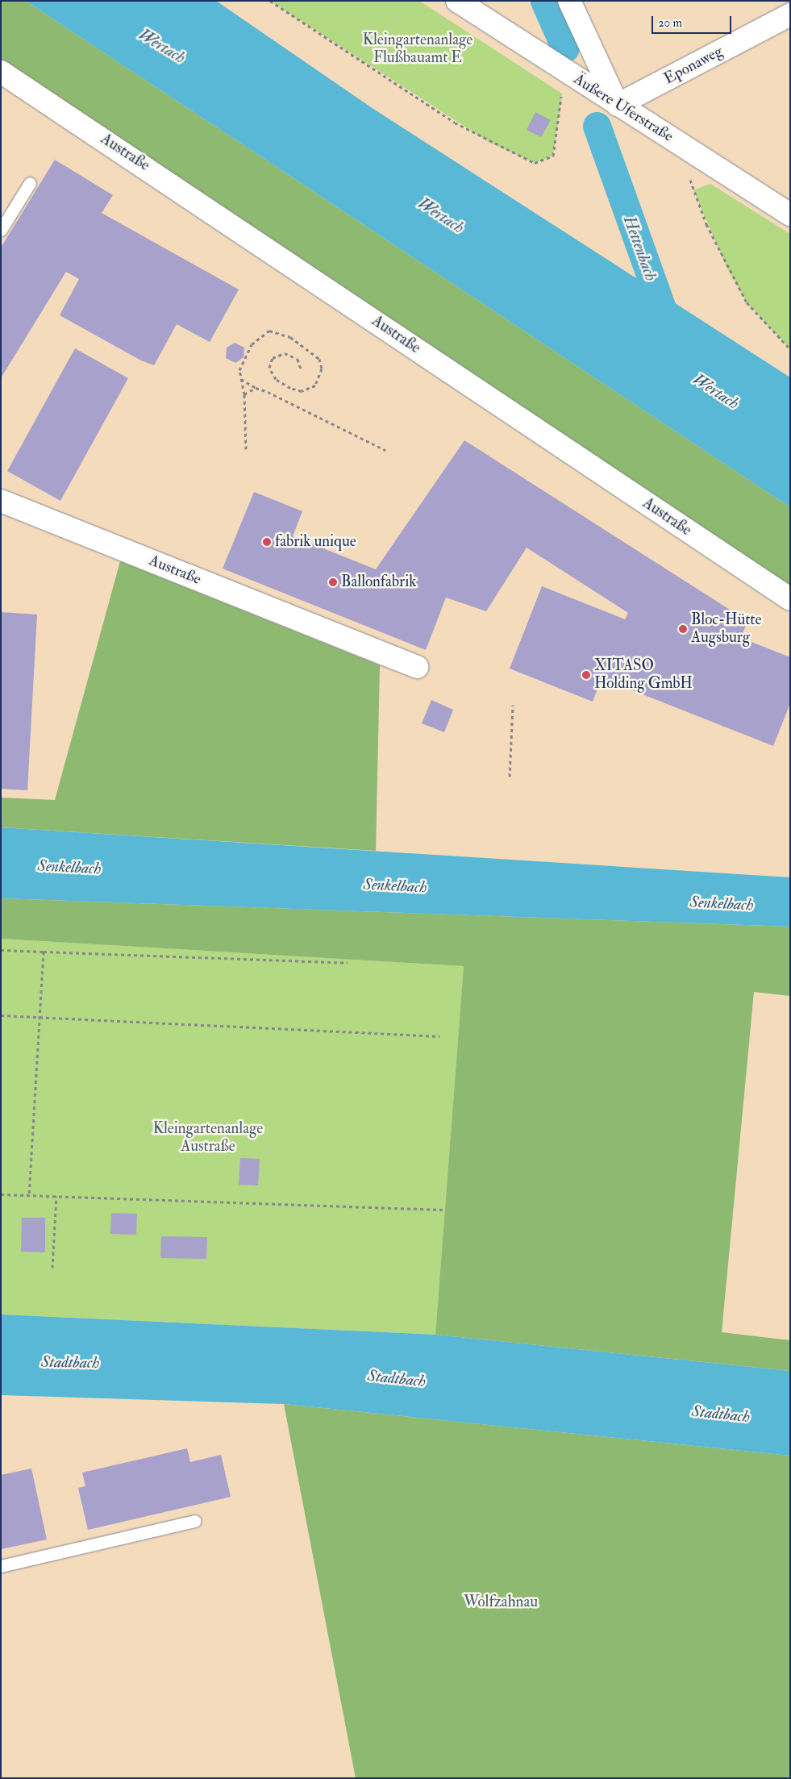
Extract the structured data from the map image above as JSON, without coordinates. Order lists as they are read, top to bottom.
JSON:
{
  "streets": {
    "street": ["Eponaweg", "Äußere Uferstraße", "Austraße"]
  },
  "crossings": [
    ["Eponaweg", "Äußere Uferstraße"]
  ],
  "water": [
    "Wertach",
    "Hettenbach",
    "Senkelbach",
    "Stadtbach"
  ],
  "parks": ["Kleingartenanlage Flußbauamt E", "Kleingartenanlage Austraße", "Wolfzahnau"],
  "places": [
    "fabrik unique",
    "Ballonfabrik",
    "Bloc-Hütte Augsburg",
    "XITASO Holding GmbH"
  ],
  "scale_bar": "20 m"
}
